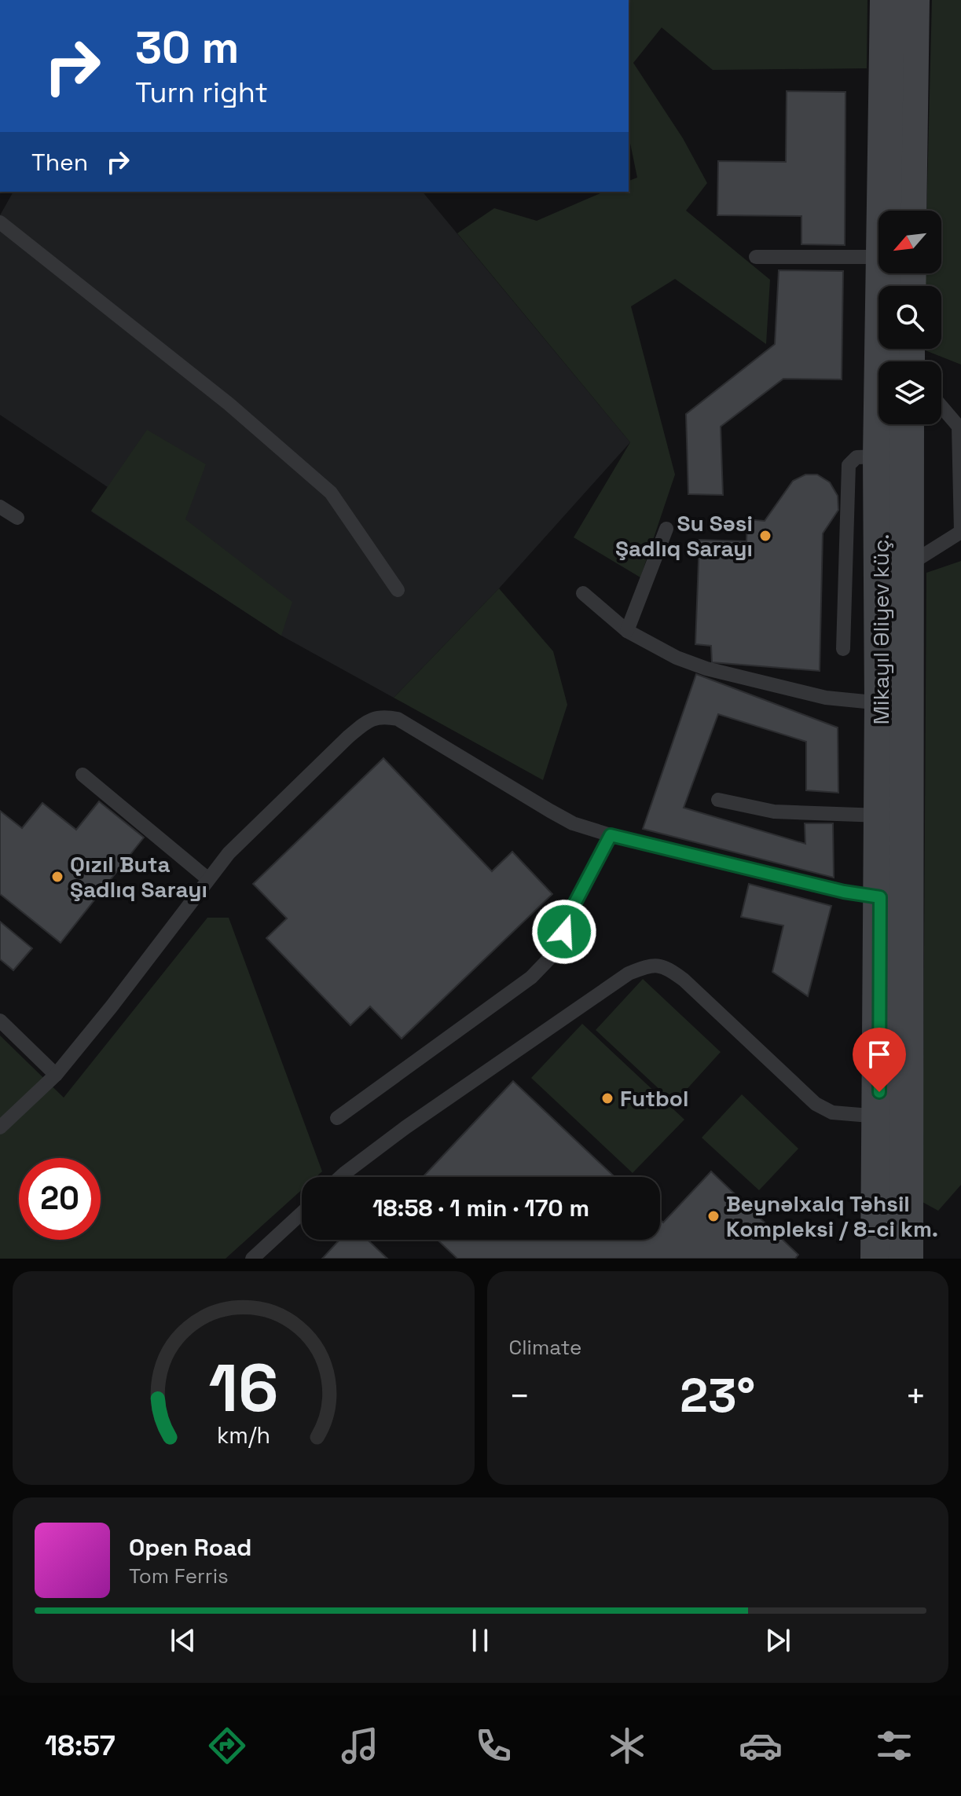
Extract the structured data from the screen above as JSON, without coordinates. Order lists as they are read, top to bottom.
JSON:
{
  "streets": {
    "main road": ["Mikayıl Əliyev küç."]
  },
  "places": [
    "Su Səsi Şadlıq Sarayı",
    "Qızıl Buta Şadlıq Sarayı",
    "Futbol",
    "Beynəlxalq Təhsil Kompleksi / 8-ci km."
  ],
  "north": "bottom left",
  "page": {
    "turn": ["30 m", "Turn right"],
    "then": "Then",
    "limit": "20",
    "trip": "18:58 · 1 min · 170 m",
    "tile": "Climate",
    "heat": ["−", "23°", "+"],
    "song": ["Open Road", "Tom Ferris"],
    "tabs": "18:57",
    "gauge": ["16", "km/h"]
  }
}
